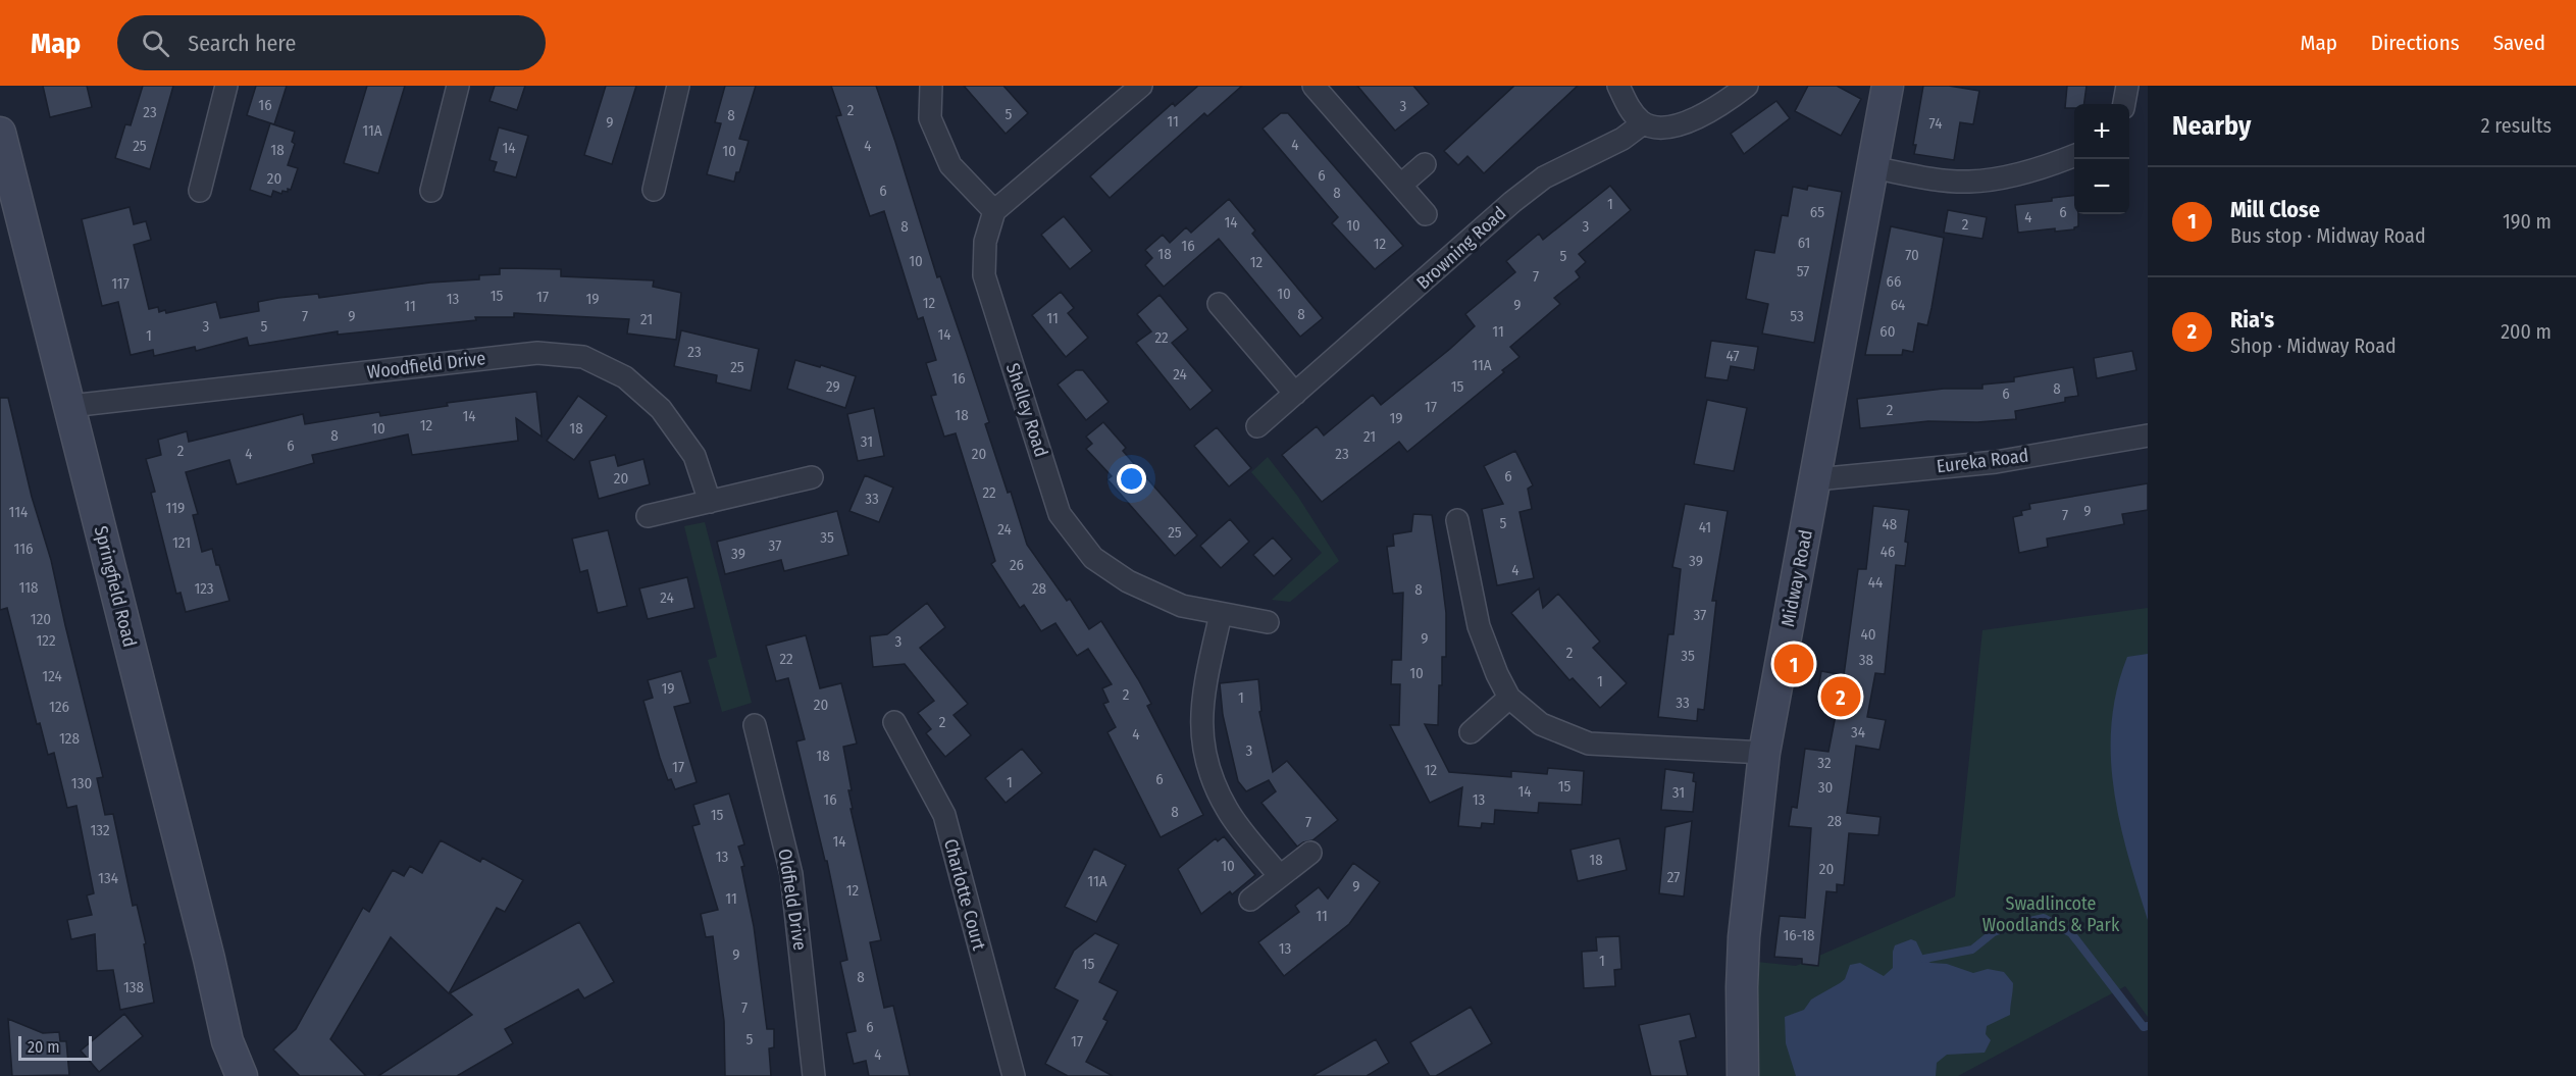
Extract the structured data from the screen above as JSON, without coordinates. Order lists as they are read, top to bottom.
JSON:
{
  "streets": {
    "street": [
      "Browning Road",
      "Woodfield Drive",
      "Shelley Road",
      "Eureka Road",
      "Midway Road",
      "Springfield Road",
      "Charlotte Court",
      "Oldfield Drive"
    ]
  },
  "crossings": [
    ["Woodfield Drive", "Springfield Road"],
    ["Eureka Road", "Midway Road"]
  ],
  "parks": ["Swadlincote Woodlands & Park"],
  "house_numbers": [
    "16",
    "3",
    "2",
    "23",
    "5",
    "8",
    "11",
    "9",
    "74",
    "11A",
    "4",
    "25",
    "4",
    "14",
    "18",
    "10",
    "6",
    "20",
    "6",
    "8",
    "1",
    "65",
    "6",
    "4",
    "14",
    "2",
    "10",
    "8",
    "3",
    "61",
    "12",
    "16",
    "18",
    "70",
    "5",
    "10",
    "12",
    "57",
    "7",
    "66",
    "117",
    "10",
    "15",
    "17",
    "13",
    "19",
    "12",
    "9",
    "64",
    "11",
    "8",
    "7",
    "9",
    "53",
    "11",
    "21",
    "3",
    "5",
    "11",
    "60",
    "14",
    "1",
    "22",
    "23",
    "47",
    "11A",
    "25",
    "24",
    "16",
    "29",
    "15",
    "8",
    "6",
    "17",
    "2",
    "18",
    "14",
    "19",
    "12",
    "10",
    "18",
    "8",
    "21",
    "31",
    "6",
    "2",
    "4",
    "20",
    "23",
    "6",
    "20",
    "22",
    "33",
    "119",
    "9",
    "114",
    "7",
    "5",
    "48",
    "41",
    "24",
    "25",
    "35",
    "121",
    "37",
    "116",
    "46",
    "39",
    "39",
    "26",
    "4",
    "44",
    "118",
    "123",
    "28",
    "8",
    "24",
    "37",
    "120",
    "40",
    "9",
    "122",
    "3",
    "2",
    "35",
    "22",
    "38",
    "10",
    "124",
    "1",
    "19",
    "2",
    "1",
    "33",
    "20",
    "126",
    "2",
    "34",
    "4",
    "128",
    "3",
    "18",
    "32",
    "17",
    "12",
    "6",
    "1",
    "130",
    "15",
    "30",
    "14",
    "31",
    "16",
    "13",
    "8",
    "15",
    "28",
    "7",
    "132",
    "14",
    "13",
    "18",
    "10",
    "20",
    "27",
    "134",
    "11A",
    "9",
    "12",
    "11",
    "11",
    "16-18",
    "13",
    "9",
    "1",
    "15",
    "8",
    "138",
    "7",
    "6",
    "5",
    "17",
    "4"
  ],
  "scale_bar": "20 m",
  "page": {
    "header": "Map",
    "search": "Search here",
    "nav": ["Map", "Directions", "Saved"],
    "heading": ["Nearby", "2 results"],
    "map_buttons": ["+", "−"],
    "list": [
      {
        "mark": "1",
        "name": "Mill Close",
        "note": "Bus stop · Midway Road",
        "value": "190 m"
      },
      {
        "mark": "2",
        "name": "Ria's",
        "note": "Shop · Midway Road",
        "value": "200 m"
      }
    ],
    "pins": ["1", "2"],
    "scale": "20 m"
  }
}
